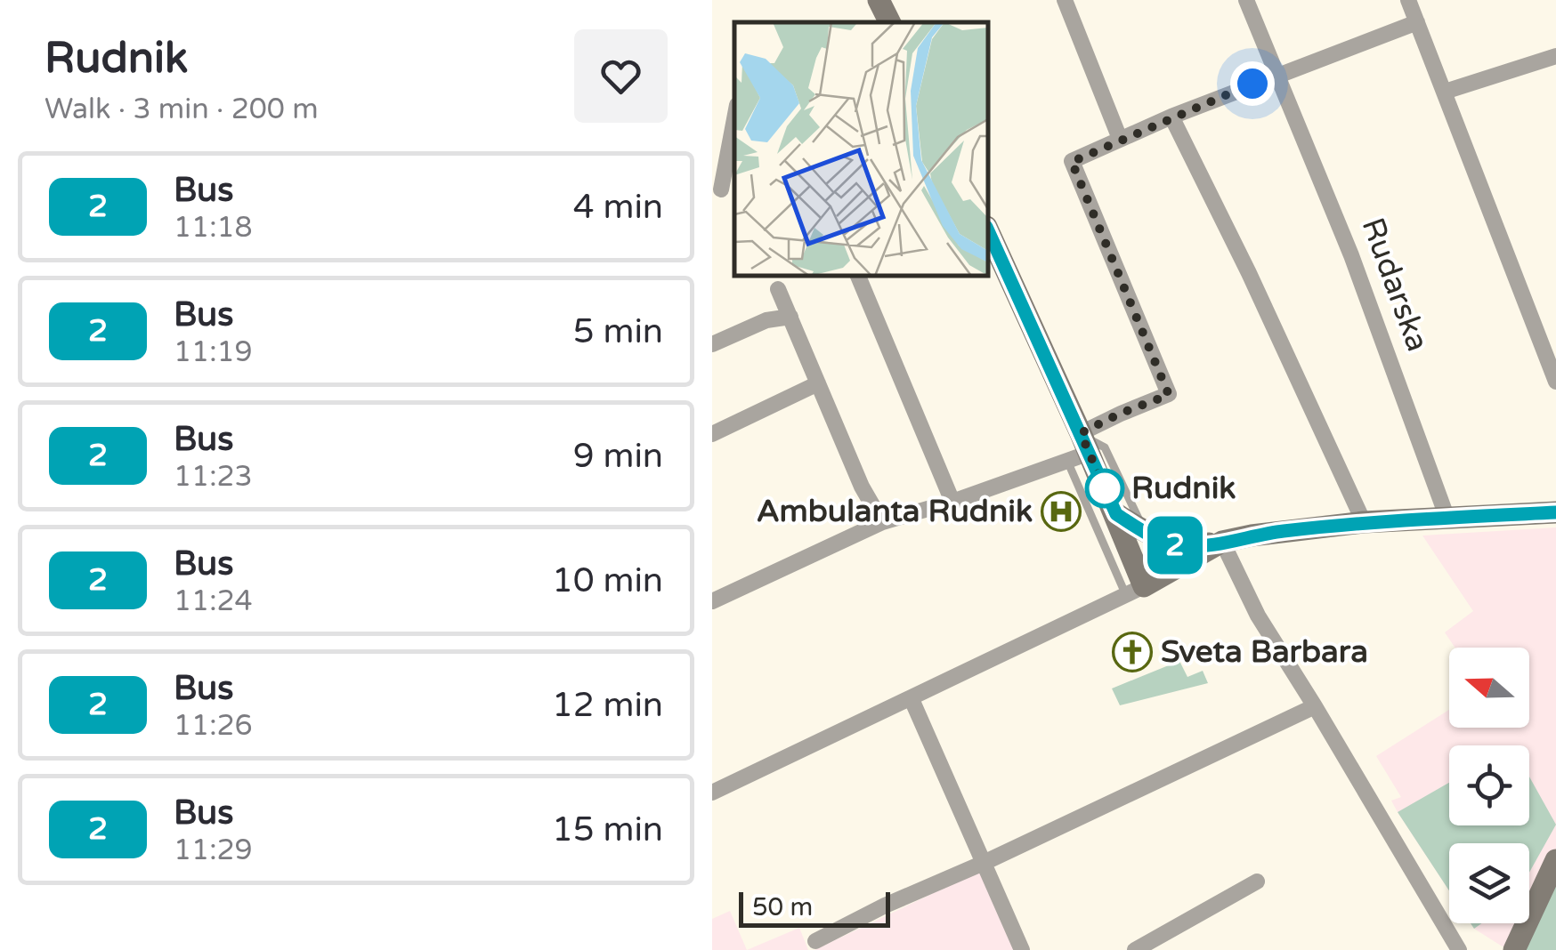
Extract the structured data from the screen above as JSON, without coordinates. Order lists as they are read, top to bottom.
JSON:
{
  "streets": {
    "street": ["Rudarska"]
  },
  "places": {
    "other": ["Rudnik"],
    "hospital": ["Ambulanta Rudnik"],
    "church": ["Sveta Barbara"]
  },
  "lines": ["bus line 2"],
  "scale_bar": "50 m",
  "north": "left",
  "page": {
    "heading": ["Rudnik", "Walk · 3 min · 200 m"],
    "on_map": "2",
    "list": [
      {
        "mark": "2",
        "name": "Bus",
        "note": "11:18",
        "value": "4 min"
      },
      {
        "mark": "2",
        "name": "Bus",
        "note": "11:19",
        "value": "5 min"
      },
      {
        "mark": "2",
        "name": "Bus",
        "note": "11:23",
        "value": "9 min"
      },
      {
        "mark": "2",
        "name": "Bus",
        "note": "11:24",
        "value": "10 min"
      },
      {
        "mark": "2",
        "name": "Bus",
        "note": "11:26",
        "value": "12 min"
      },
      {
        "mark": "2",
        "name": "Bus",
        "note": "11:29",
        "value": "15 min"
      }
    ],
    "scale": "50 m"
  }
}
